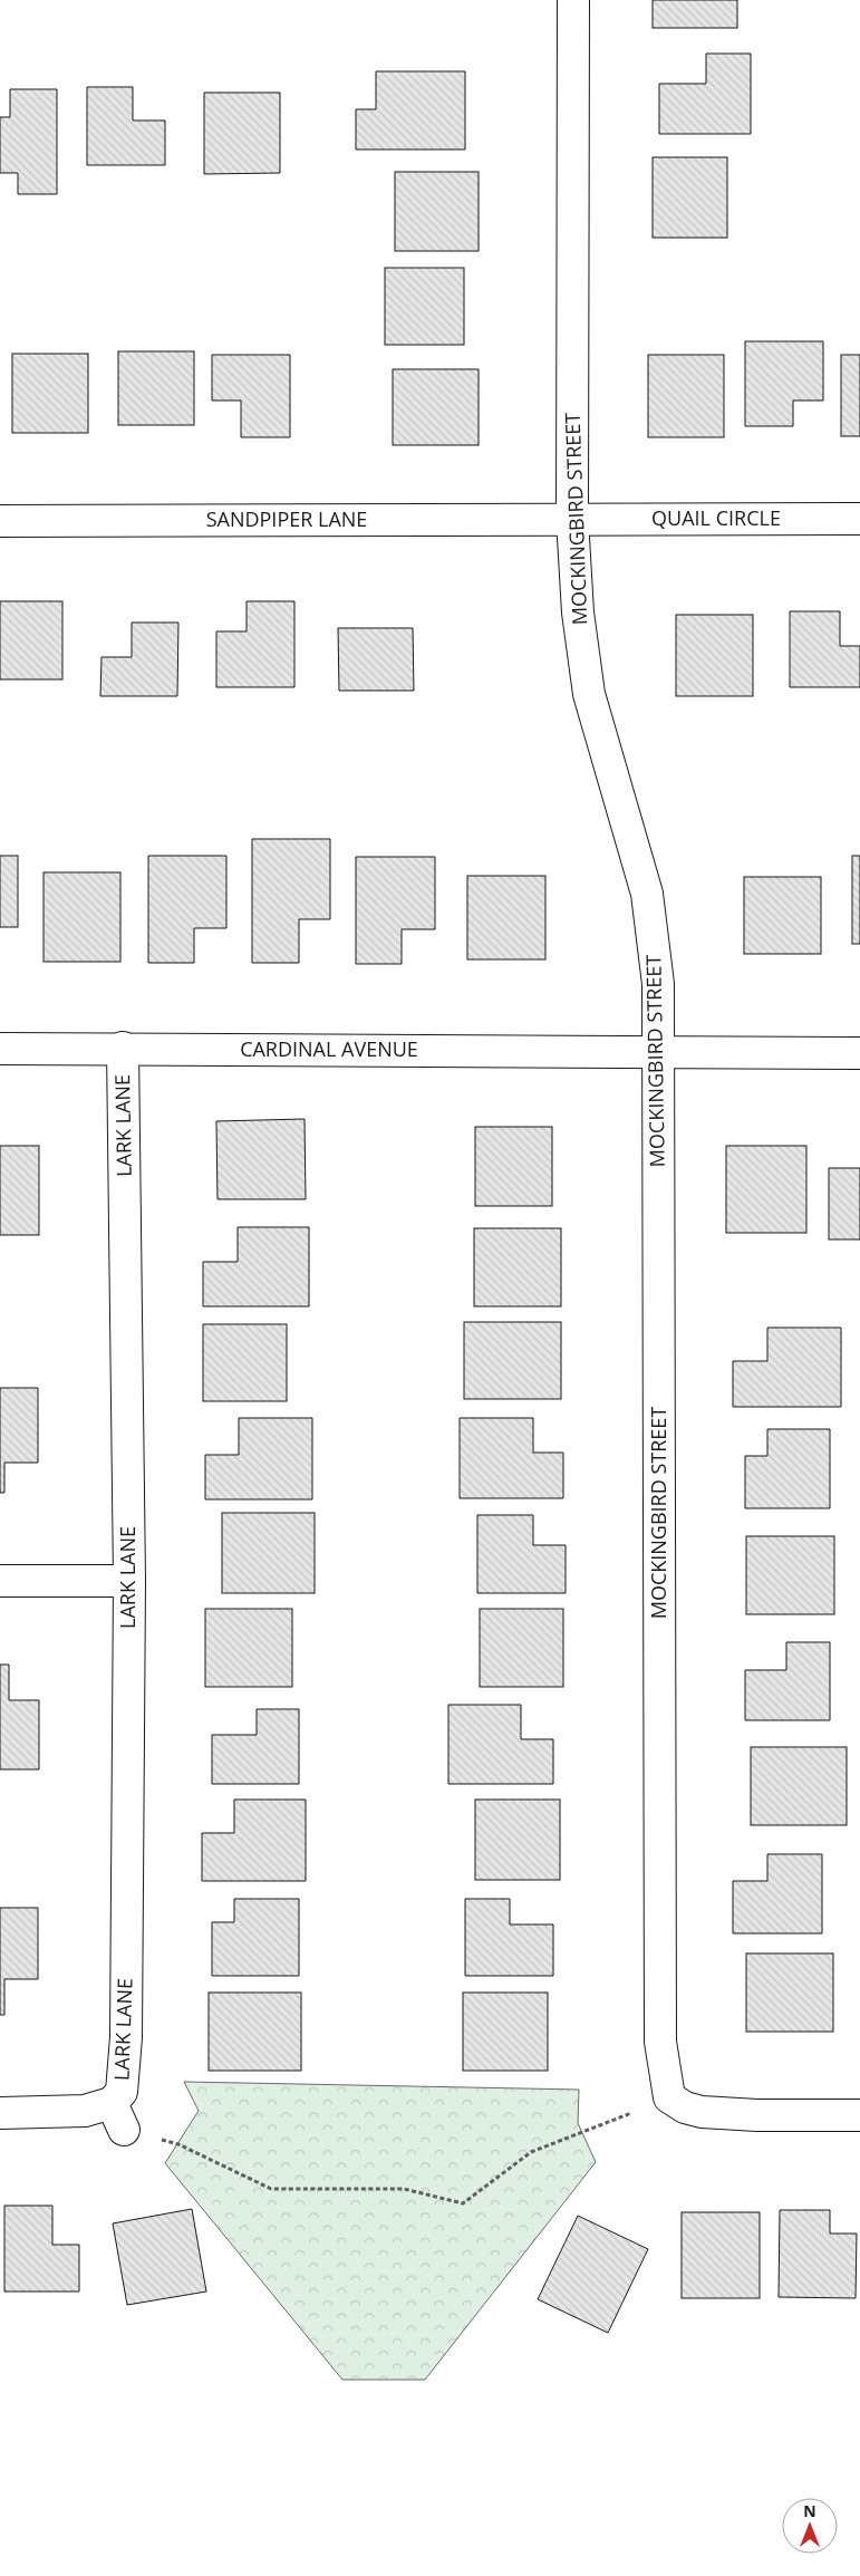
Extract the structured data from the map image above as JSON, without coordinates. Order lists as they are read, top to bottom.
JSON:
{
  "streets": {
    "street": [
      "MOCKINGBIRD STREET",
      "QUAIL CIRCLE",
      "SANDPIPER LANE",
      "CARDINAL AVENUE",
      "LARK LANE"
    ]
  },
  "crossings": [
    ["MOCKINGBIRD STREET", "QUAIL CIRCLE"],
    ["MOCKINGBIRD STREET", "SANDPIPER LANE"],
    ["MOCKINGBIRD STREET", "CARDINAL AVENUE"],
    ["QUAIL CIRCLE", "SANDPIPER LANE"],
    ["CARDINAL AVENUE", "LARK LANE"]
  ],
  "north": "top"
}
